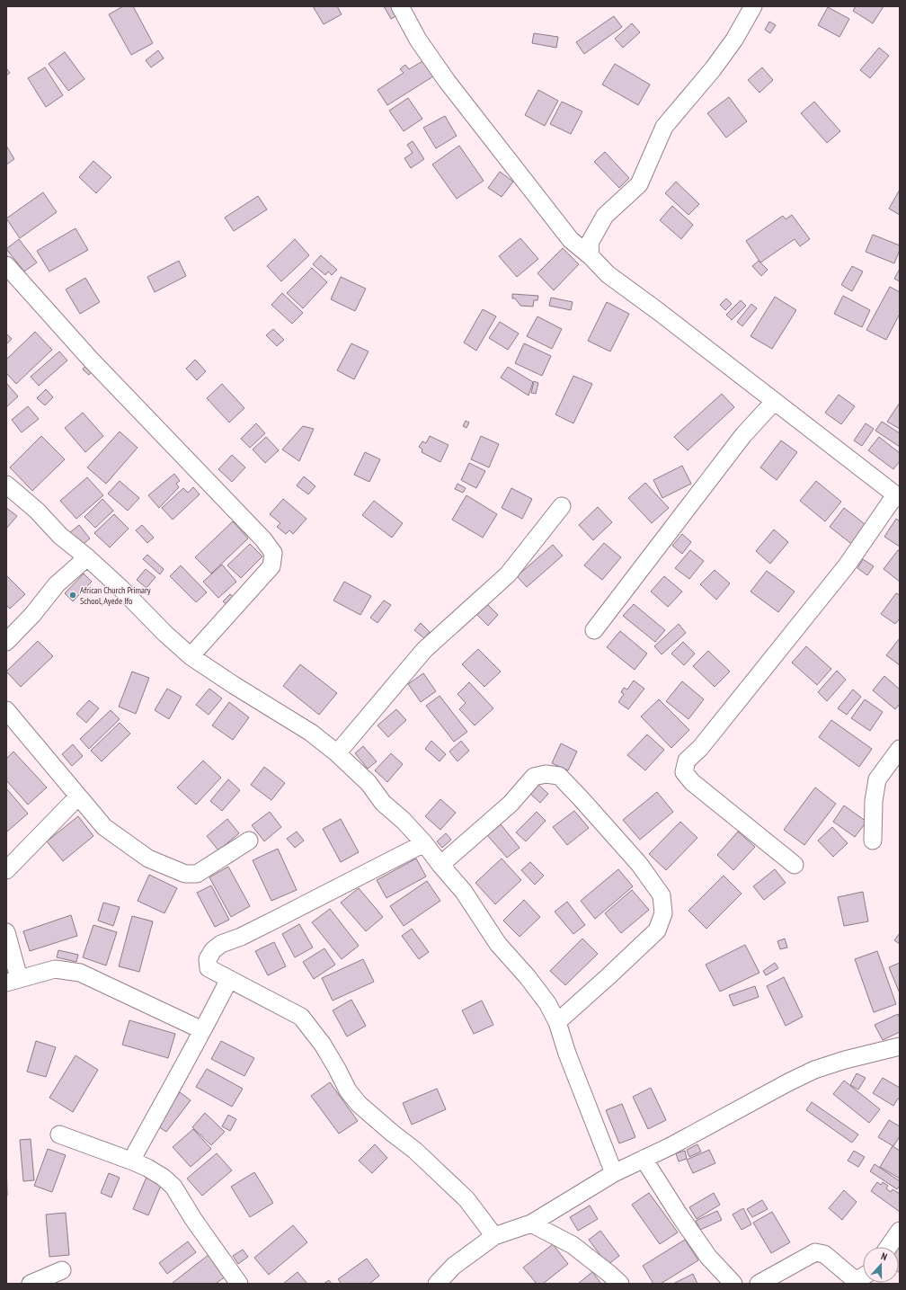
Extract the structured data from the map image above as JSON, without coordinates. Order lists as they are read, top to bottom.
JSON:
{
  "places": ["African Church Primary School, Ayede Ifo"],
  "north": "top"
}
